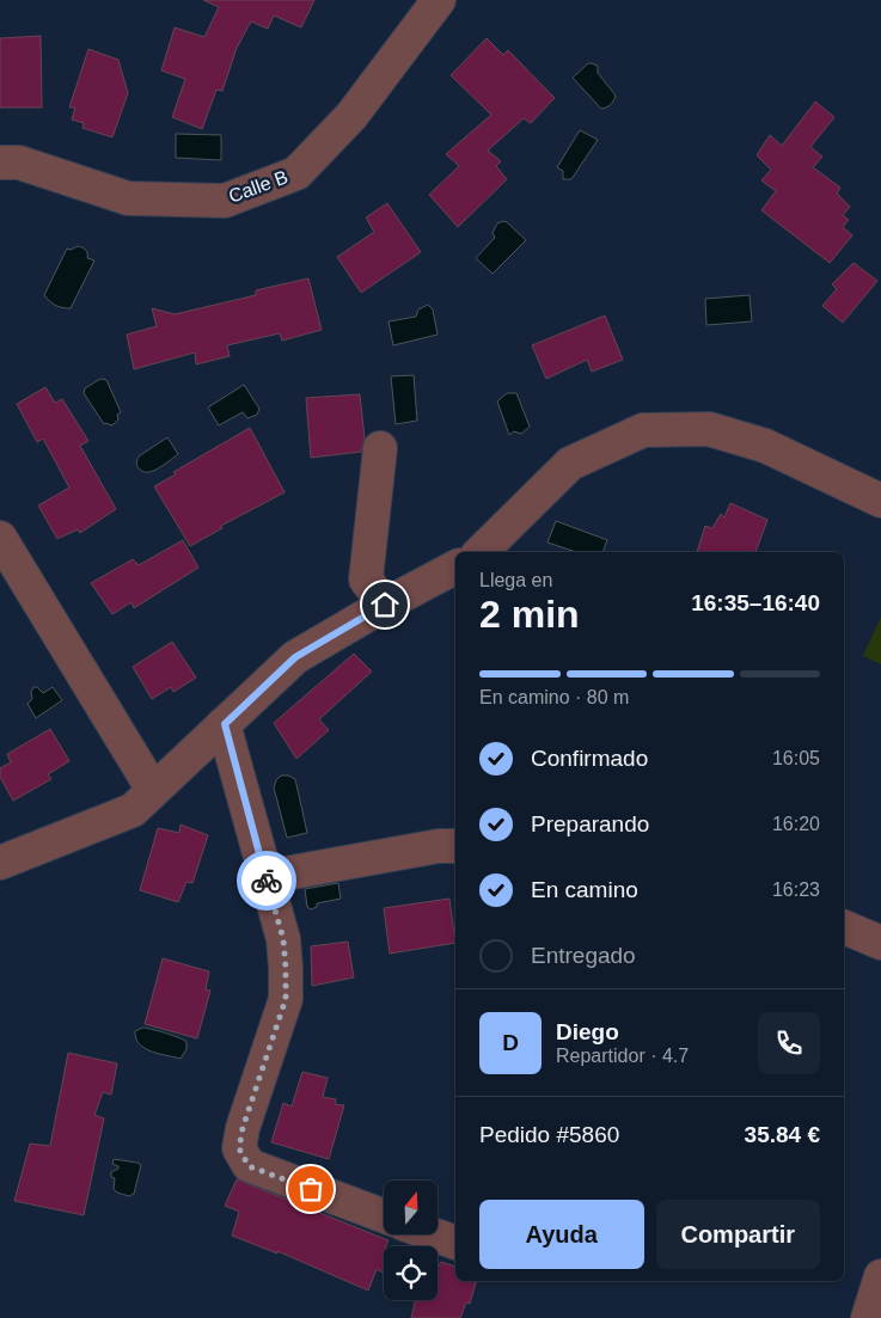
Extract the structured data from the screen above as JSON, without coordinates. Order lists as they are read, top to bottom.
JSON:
{
  "streets": {
    "street": ["Calle B"]
  },
  "north": "top",
  "page": {
    "heading": ["2 min", "Llega en", "16:35–16:40"],
    "panel": [
      "Diego",
      "Repartidor · 4.7",
      "Pedido #5860",
      "35.84 €"
    ],
    "bar": "En camino · 80 m",
    "list": [
      ["Confirmado", "16:05"],
      ["Preparando", "16:20"],
      ["En camino", "16:23"],
      "Entregado"
    ],
    "round": "D",
    "buttons": ["Ayuda", "Compartir"]
  }
}
